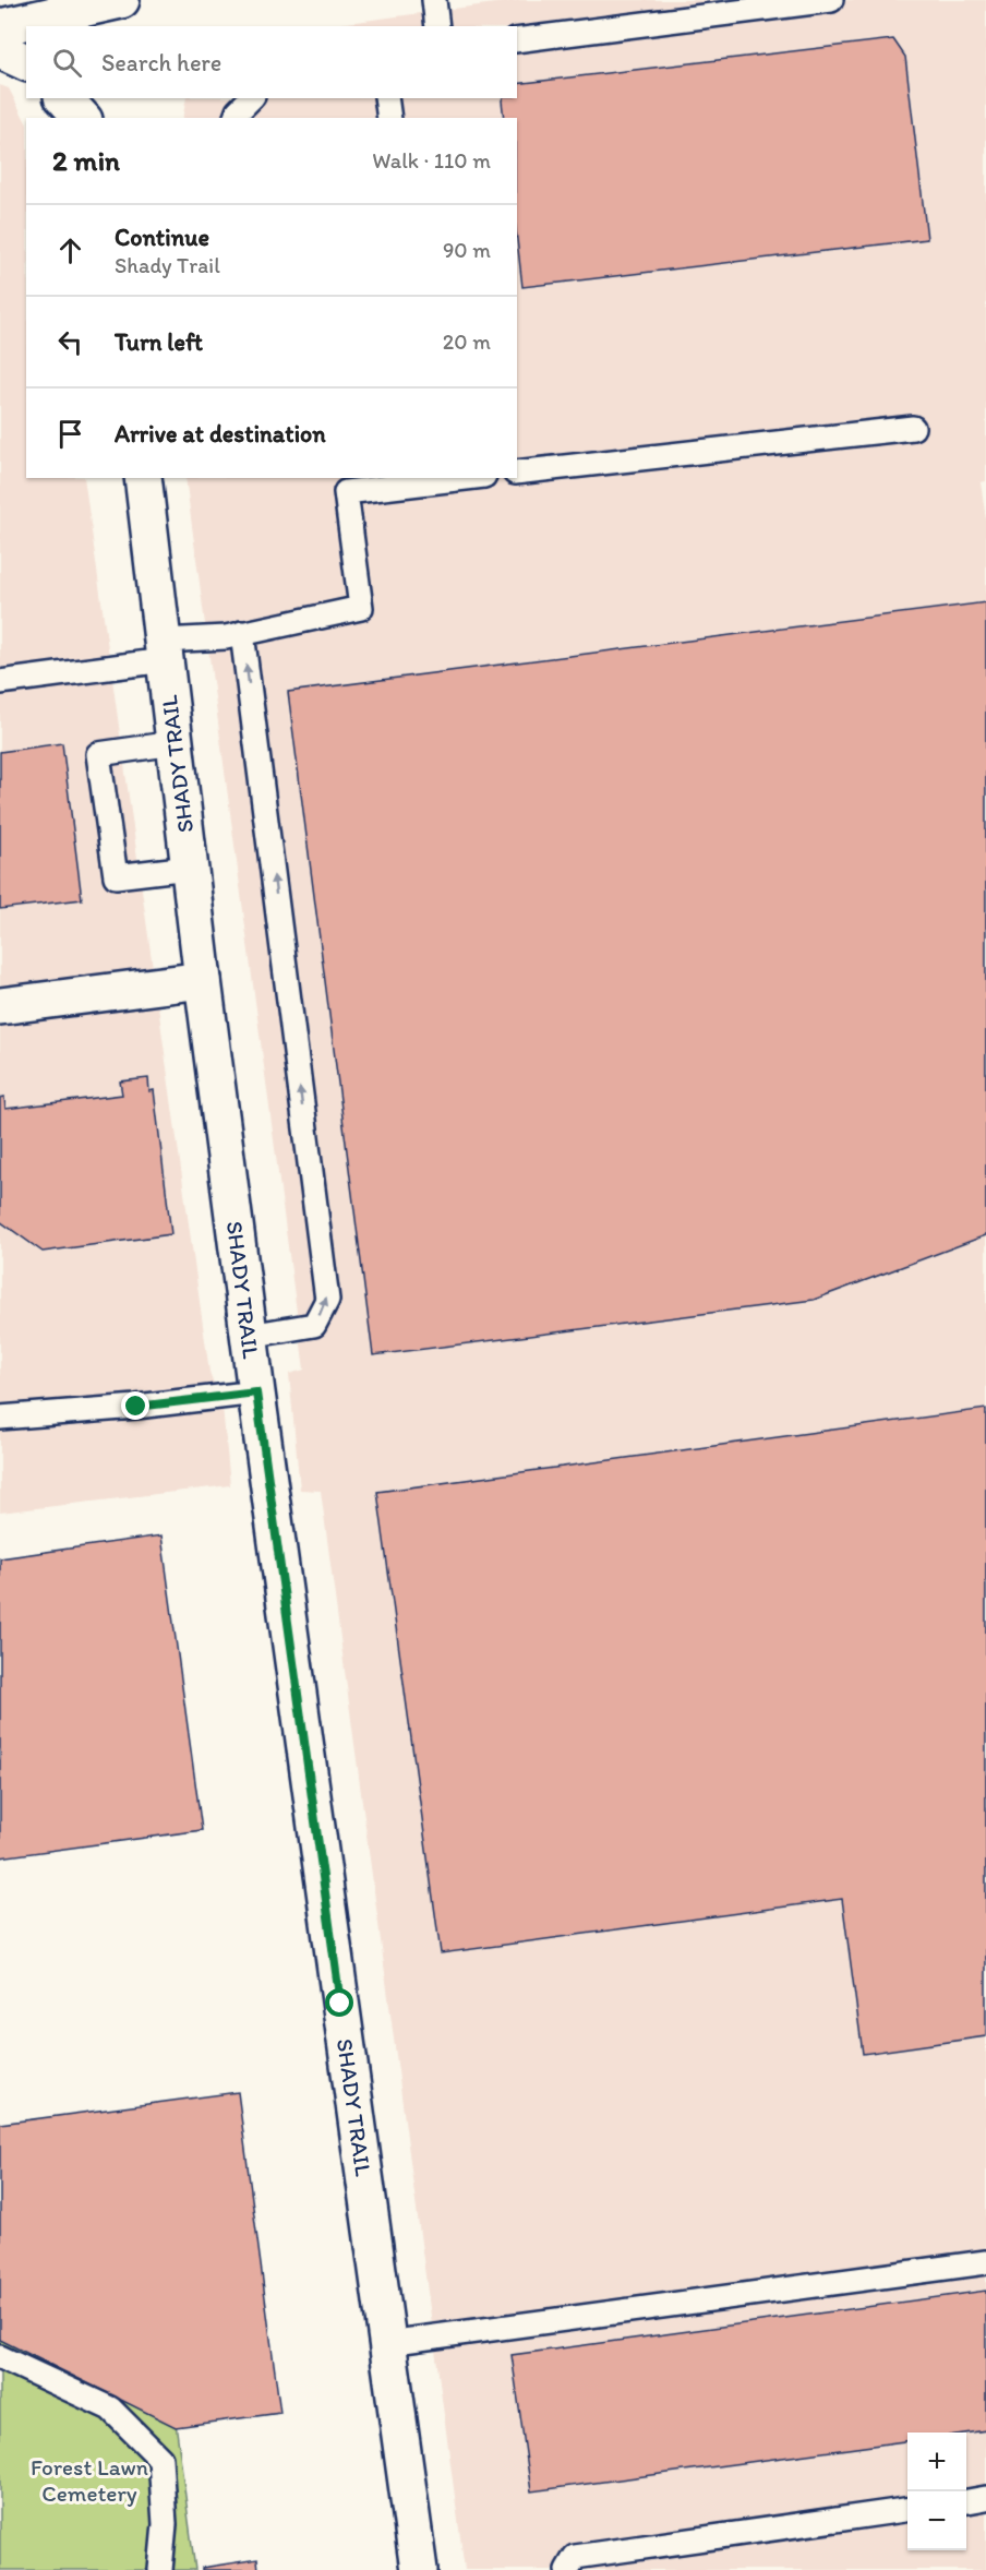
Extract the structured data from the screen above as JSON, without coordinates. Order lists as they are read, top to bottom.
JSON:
{
  "streets": {
    "street": ["SHADY TRAIL"]
  },
  "parks": ["Forest Lawn Cemetery"],
  "page": {
    "search": "Search here",
    "heading": ["2 min", "Walk · 110 m"],
    "list": [
      ["Continue", "Shady Trail", "90 m"],
      ["Turn left", "20 m"],
      "Arrive at destination"
    ],
    "map_buttons": ["+", "−"]
  }
}
